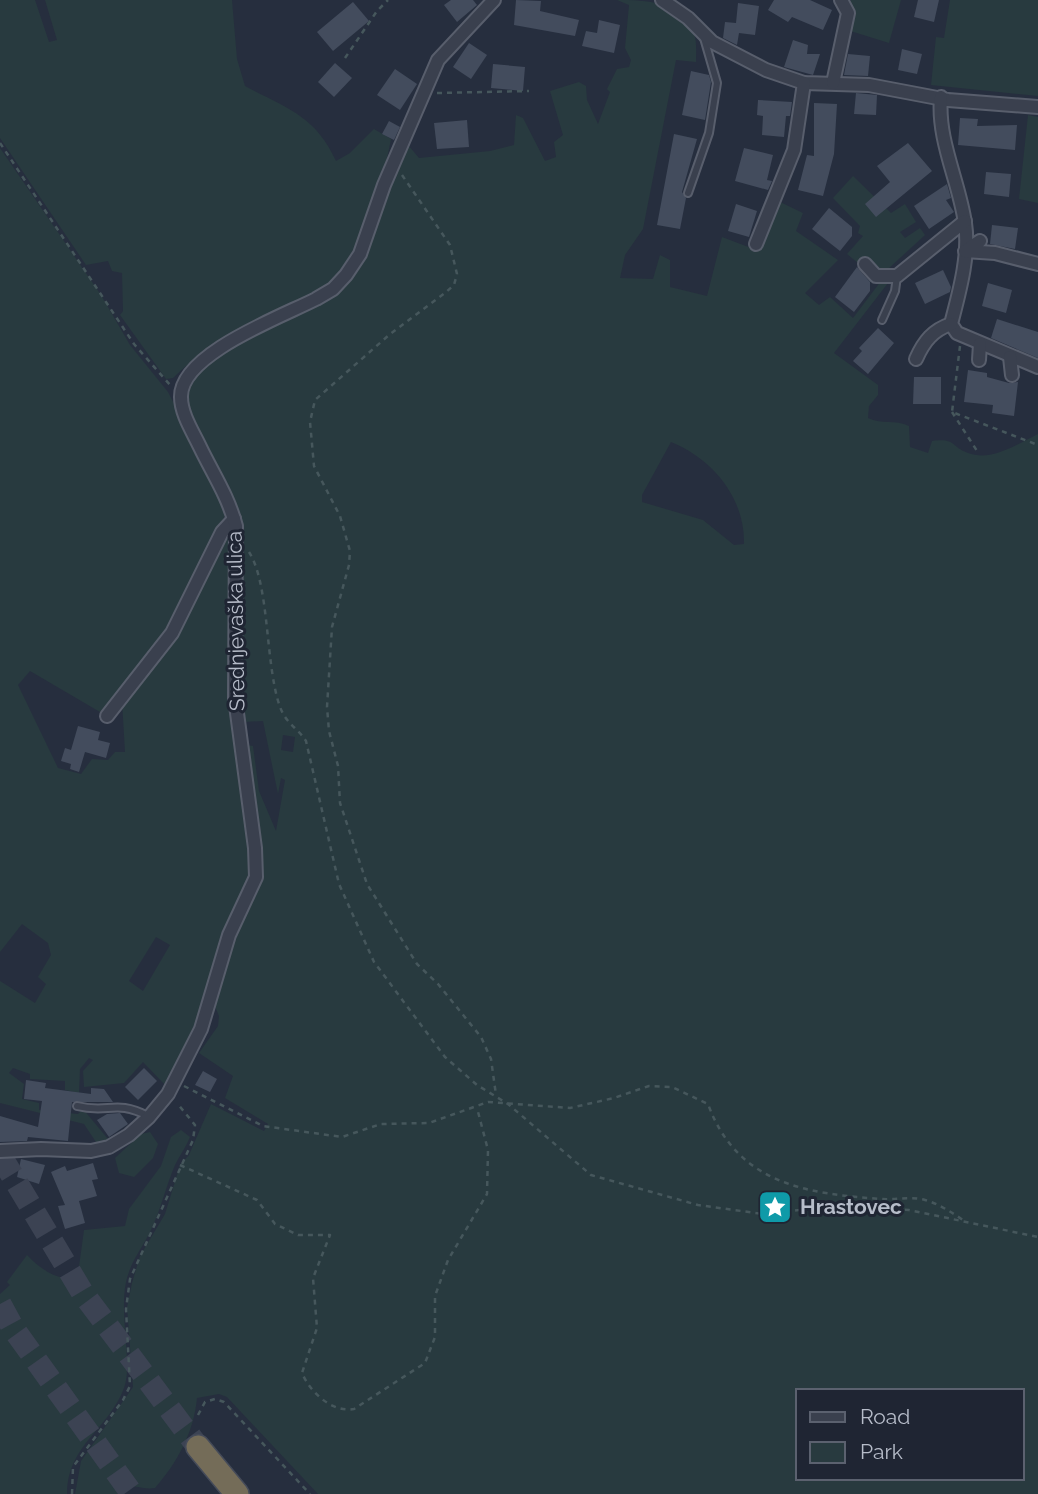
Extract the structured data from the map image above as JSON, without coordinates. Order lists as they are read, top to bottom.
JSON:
{
  "streets": {
    "street": ["Srednjevaška ulica"]
  },
  "places": {
    "place": ["Hrastovec"]
  },
  "legend": ["Road", "Park"]
}
